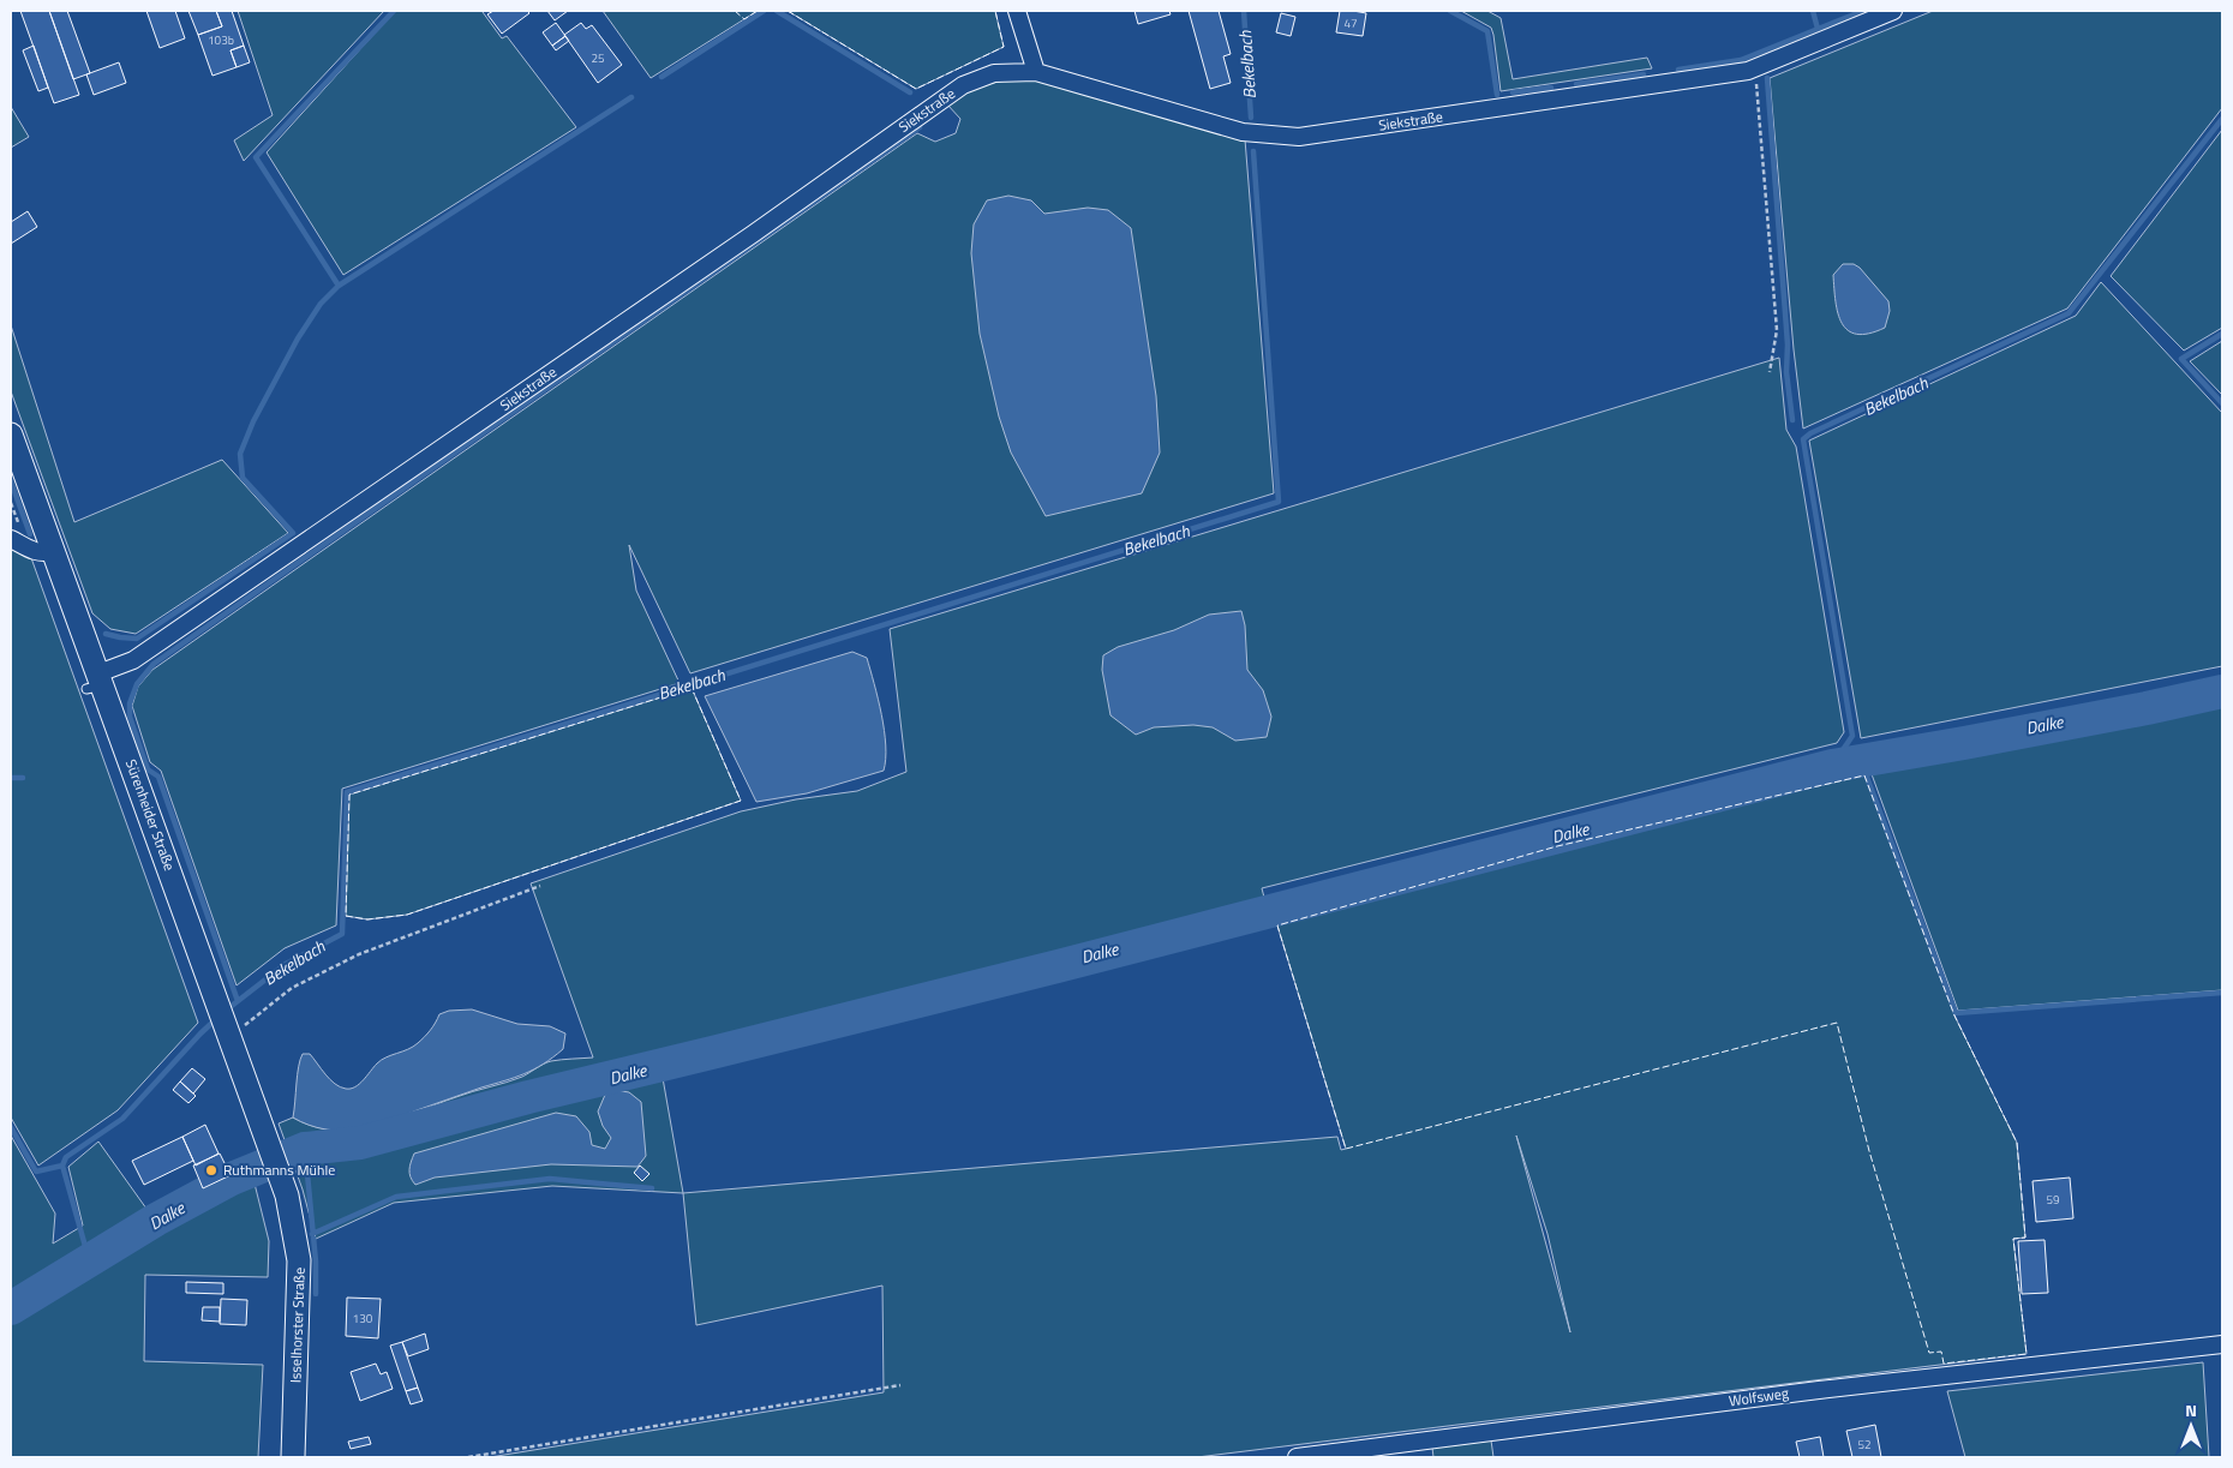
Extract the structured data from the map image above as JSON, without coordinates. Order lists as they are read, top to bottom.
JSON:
{
  "streets": {
    "street": [
      "Siekstraße",
      "Sürenheider Straße",
      "Isselhorster Straße",
      "Wolfsweg"
    ]
  },
  "crossings": [
    ["Siekstraße", "Sürenheider Straße"],
    ["Sürenheider Straße", "Isselhorster Straße"]
  ],
  "water": ["Bekelbach", "Dalke"],
  "places": ["Ruthmanns Mühle"],
  "house_numbers": [
    "47",
    "103b",
    "25",
    "59",
    "130",
    "52"
  ],
  "north": "top"
}
